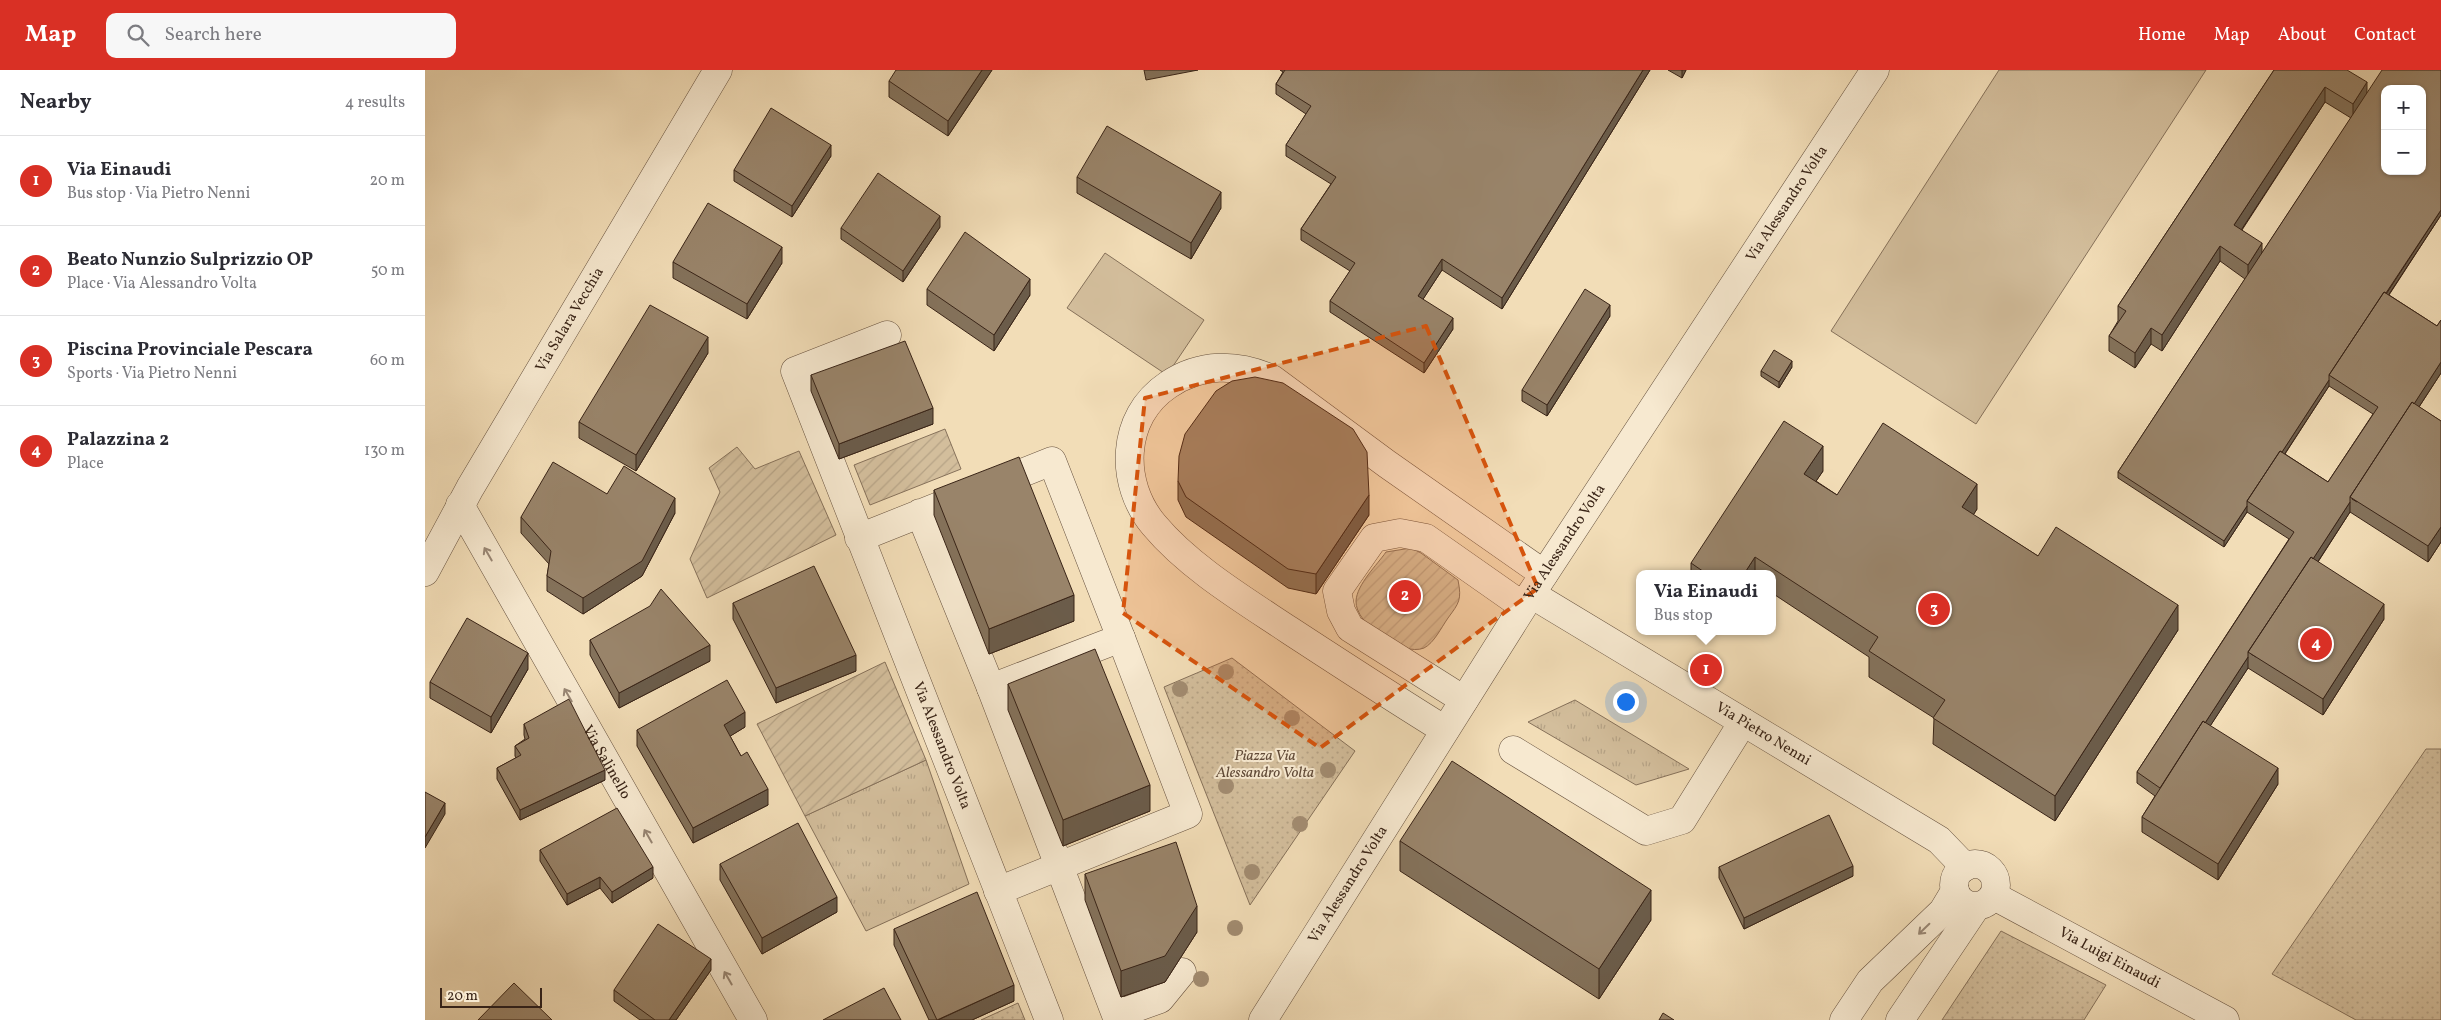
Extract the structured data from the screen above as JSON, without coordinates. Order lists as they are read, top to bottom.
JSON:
{
  "streets": {
    "street": [
      "Via Alessandro Volta",
      "Via Salara Vecchia",
      "Via Pietro Nenni",
      "Via Salinello",
      "Via Luigi Einaudi"
    ]
  },
  "crossings": [
    ["Via Alessandro Volta", "Via Pietro Nenni"],
    ["Via Salara Vecchia", "Via Salinello"]
  ],
  "one_way": ["Via Salinello"],
  "parks": ["Piazza Via Alessandro Volta"],
  "scale_bar": "20 m",
  "page": {
    "header": "Map",
    "search": "Search here",
    "nav": [
      "Home",
      "Map",
      "About",
      "Contact"
    ],
    "heading": ["Nearby", "4 results"],
    "map_buttons": ["+", "−"],
    "list": [
      {
        "mark": "1",
        "name": "Via Einaudi",
        "note": "Bus stop · Via Pietro Nenni",
        "value": "20 m"
      },
      {
        "mark": "2",
        "name": "Beato Nunzio Sulprizzio OP",
        "note": "Place · Via Alessandro Volta",
        "value": "50 m"
      },
      {
        "mark": "3",
        "name": "Piscina Provinciale Pescara",
        "note": "Sports · Via Pietro Nenni",
        "value": "60 m"
      },
      {
        "mark": "4",
        "name": "Palazzina 2",
        "note": "Place",
        "value": "130 m"
      }
    ],
    "popup": ["Via Einaudi", "Bus stop"],
    "pins": [
      "2",
      "3",
      "4",
      "1"
    ],
    "scale": "20 m"
  }
}
